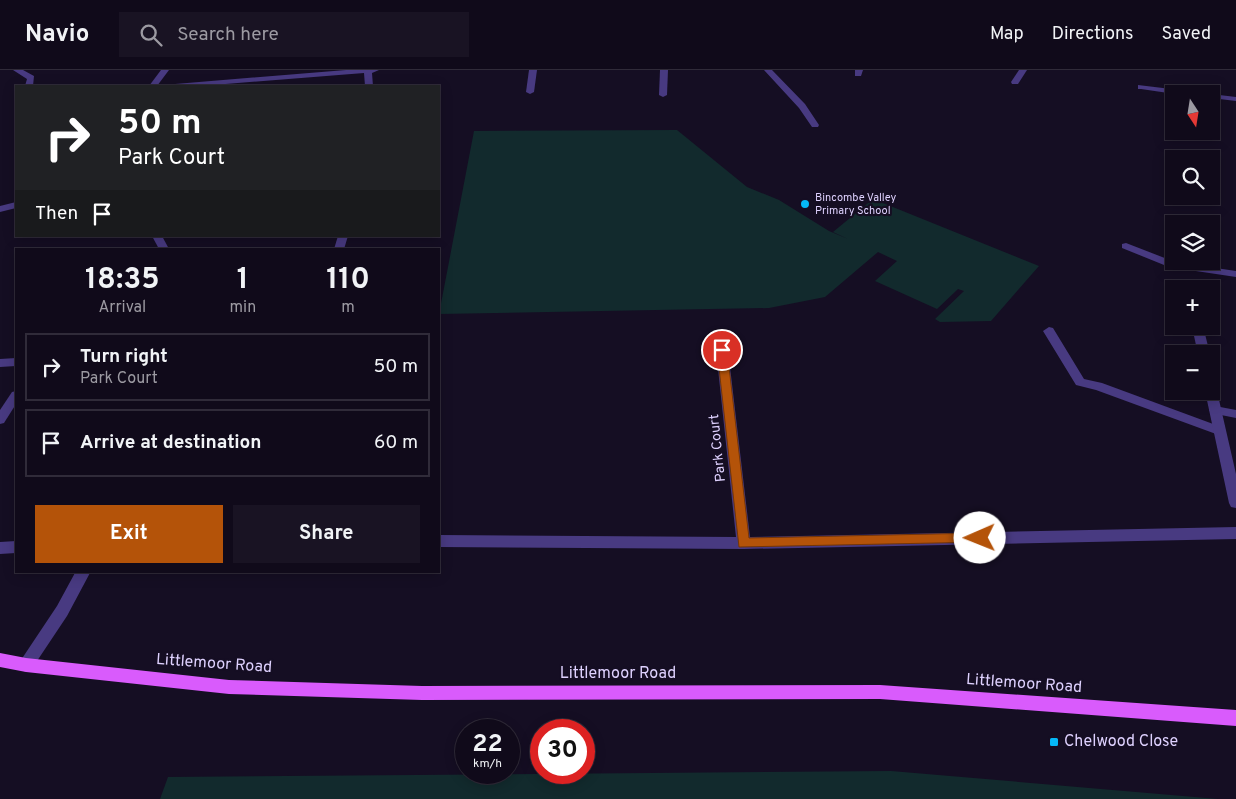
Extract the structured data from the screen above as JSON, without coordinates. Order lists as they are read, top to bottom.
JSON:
{
  "streets": {
    "main road": ["Littlemoor Road"],
    "street": ["Park Court"]
  },
  "places": {
    "other": ["Bincombe Valley Primary School"],
    "transit": ["Chelwood Close"]
  },
  "north": "bottom",
  "page": {
    "header": "Navio",
    "search": "Search here",
    "nav": ["Map", "Directions", "Saved"],
    "map_buttons": ["+", "−"],
    "turn": ["50 m", "Park Court"],
    "then": "Then",
    "eta": [
      "18:35",
      "Arrival",
      "1",
      "min",
      "110",
      "m"
    ],
    "list": [
      {
        "name": "Turn right",
        "note": "Park Court",
        "value": "50 m"
      },
      {
        "name": "Arrive at destination",
        "value": "60 m"
      }
    ],
    "buttons": ["Exit", "Share"],
    "speed": "22 km/h",
    "limit": "30"
  }
}
